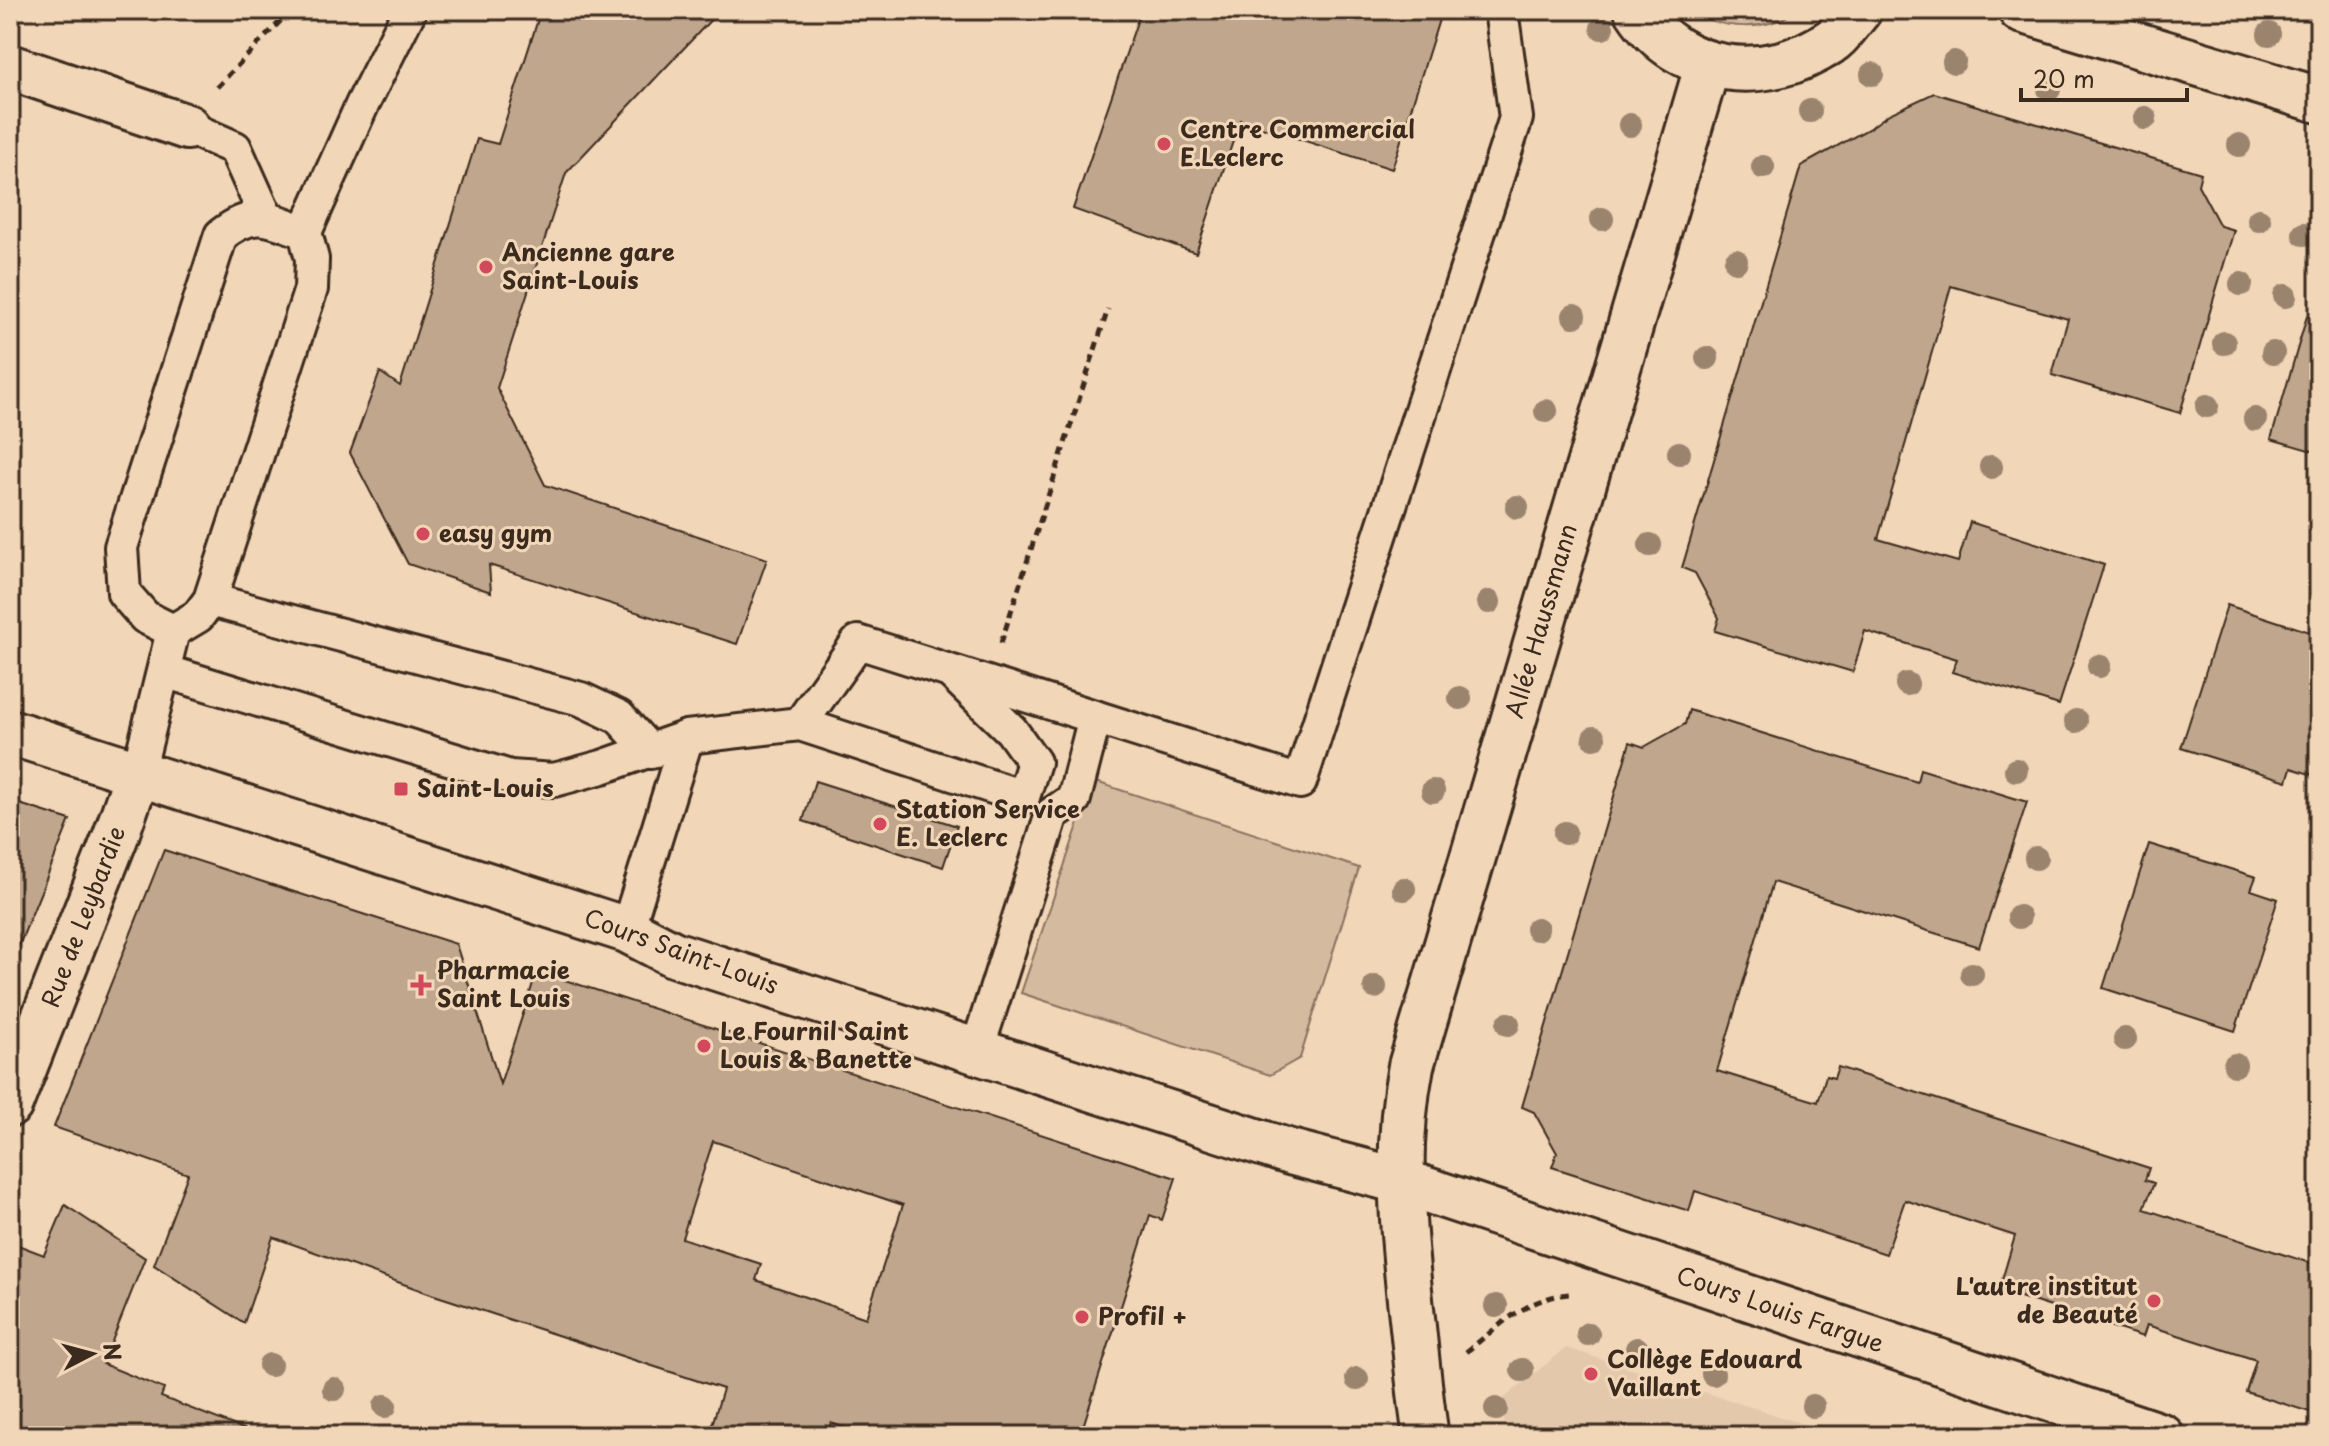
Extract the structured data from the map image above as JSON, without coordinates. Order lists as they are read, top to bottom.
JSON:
{
  "streets": {
    "street": [
      "Allée Haussmann",
      "Rue de Leybardie",
      "Cours Saint-Louis",
      "Cours Louis Fargue"
    ]
  },
  "crossings": [
    ["Allée Haussmann", "Cours Saint-Louis"],
    ["Allée Haussmann", "Cours Louis Fargue"],
    ["Rue de Leybardie", "Cours Saint-Louis"],
    ["Cours Saint-Louis", "Cours Louis Fargue"]
  ],
  "places": {
    "other": [
      "Centre Commercial E.Leclerc",
      "Ancienne gare Saint-Louis",
      "easy gym",
      "Station Service E. Leclerc",
      "Le Fournil Saint Louis & Banette",
      "L'autre institut de Beauté",
      "Profil +",
      "Collège Edouard Vaillant"
    ],
    "transit": ["Saint-Louis"],
    "health": ["Pharmacie Saint Louis"]
  },
  "scale_bar": "20 m",
  "north": "right"
}
